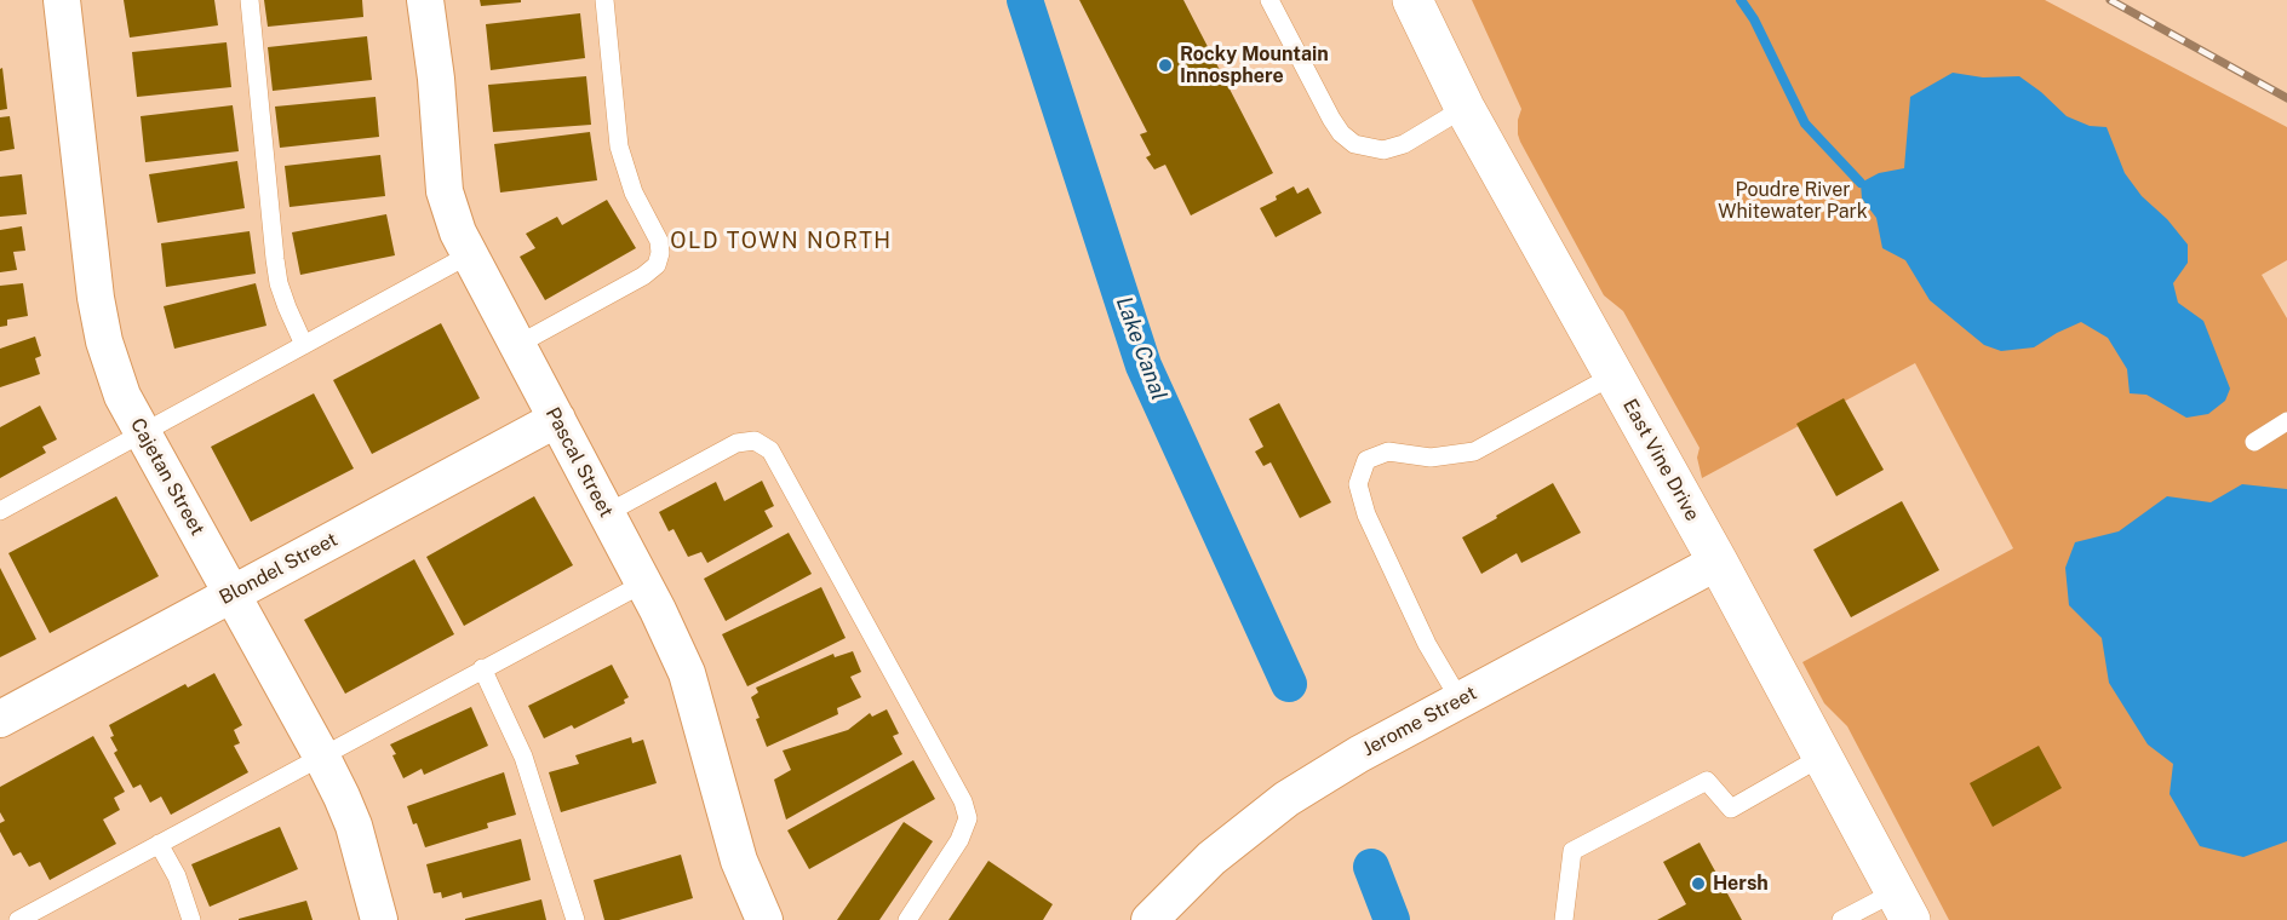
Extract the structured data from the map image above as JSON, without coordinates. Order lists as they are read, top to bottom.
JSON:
{
  "streets": {
    "main road": ["East Vine Drive"],
    "street": [
      "Pascal Street",
      "Cajetan Street",
      "Blondel Street",
      "Jerome Street"
    ]
  },
  "crossings": [
    ["East Vine Drive", "Jerome Street"],
    ["Pascal Street", "Blondel Street"],
    ["Cajetan Street", "Blondel Street"]
  ],
  "districts": ["OLD TOWN NORTH"],
  "water": ["Lake Canal"],
  "parks": ["Poudre River Whitewater Park"],
  "places": ["Rocky Mountain Innosphere", "Hersh"]
}
